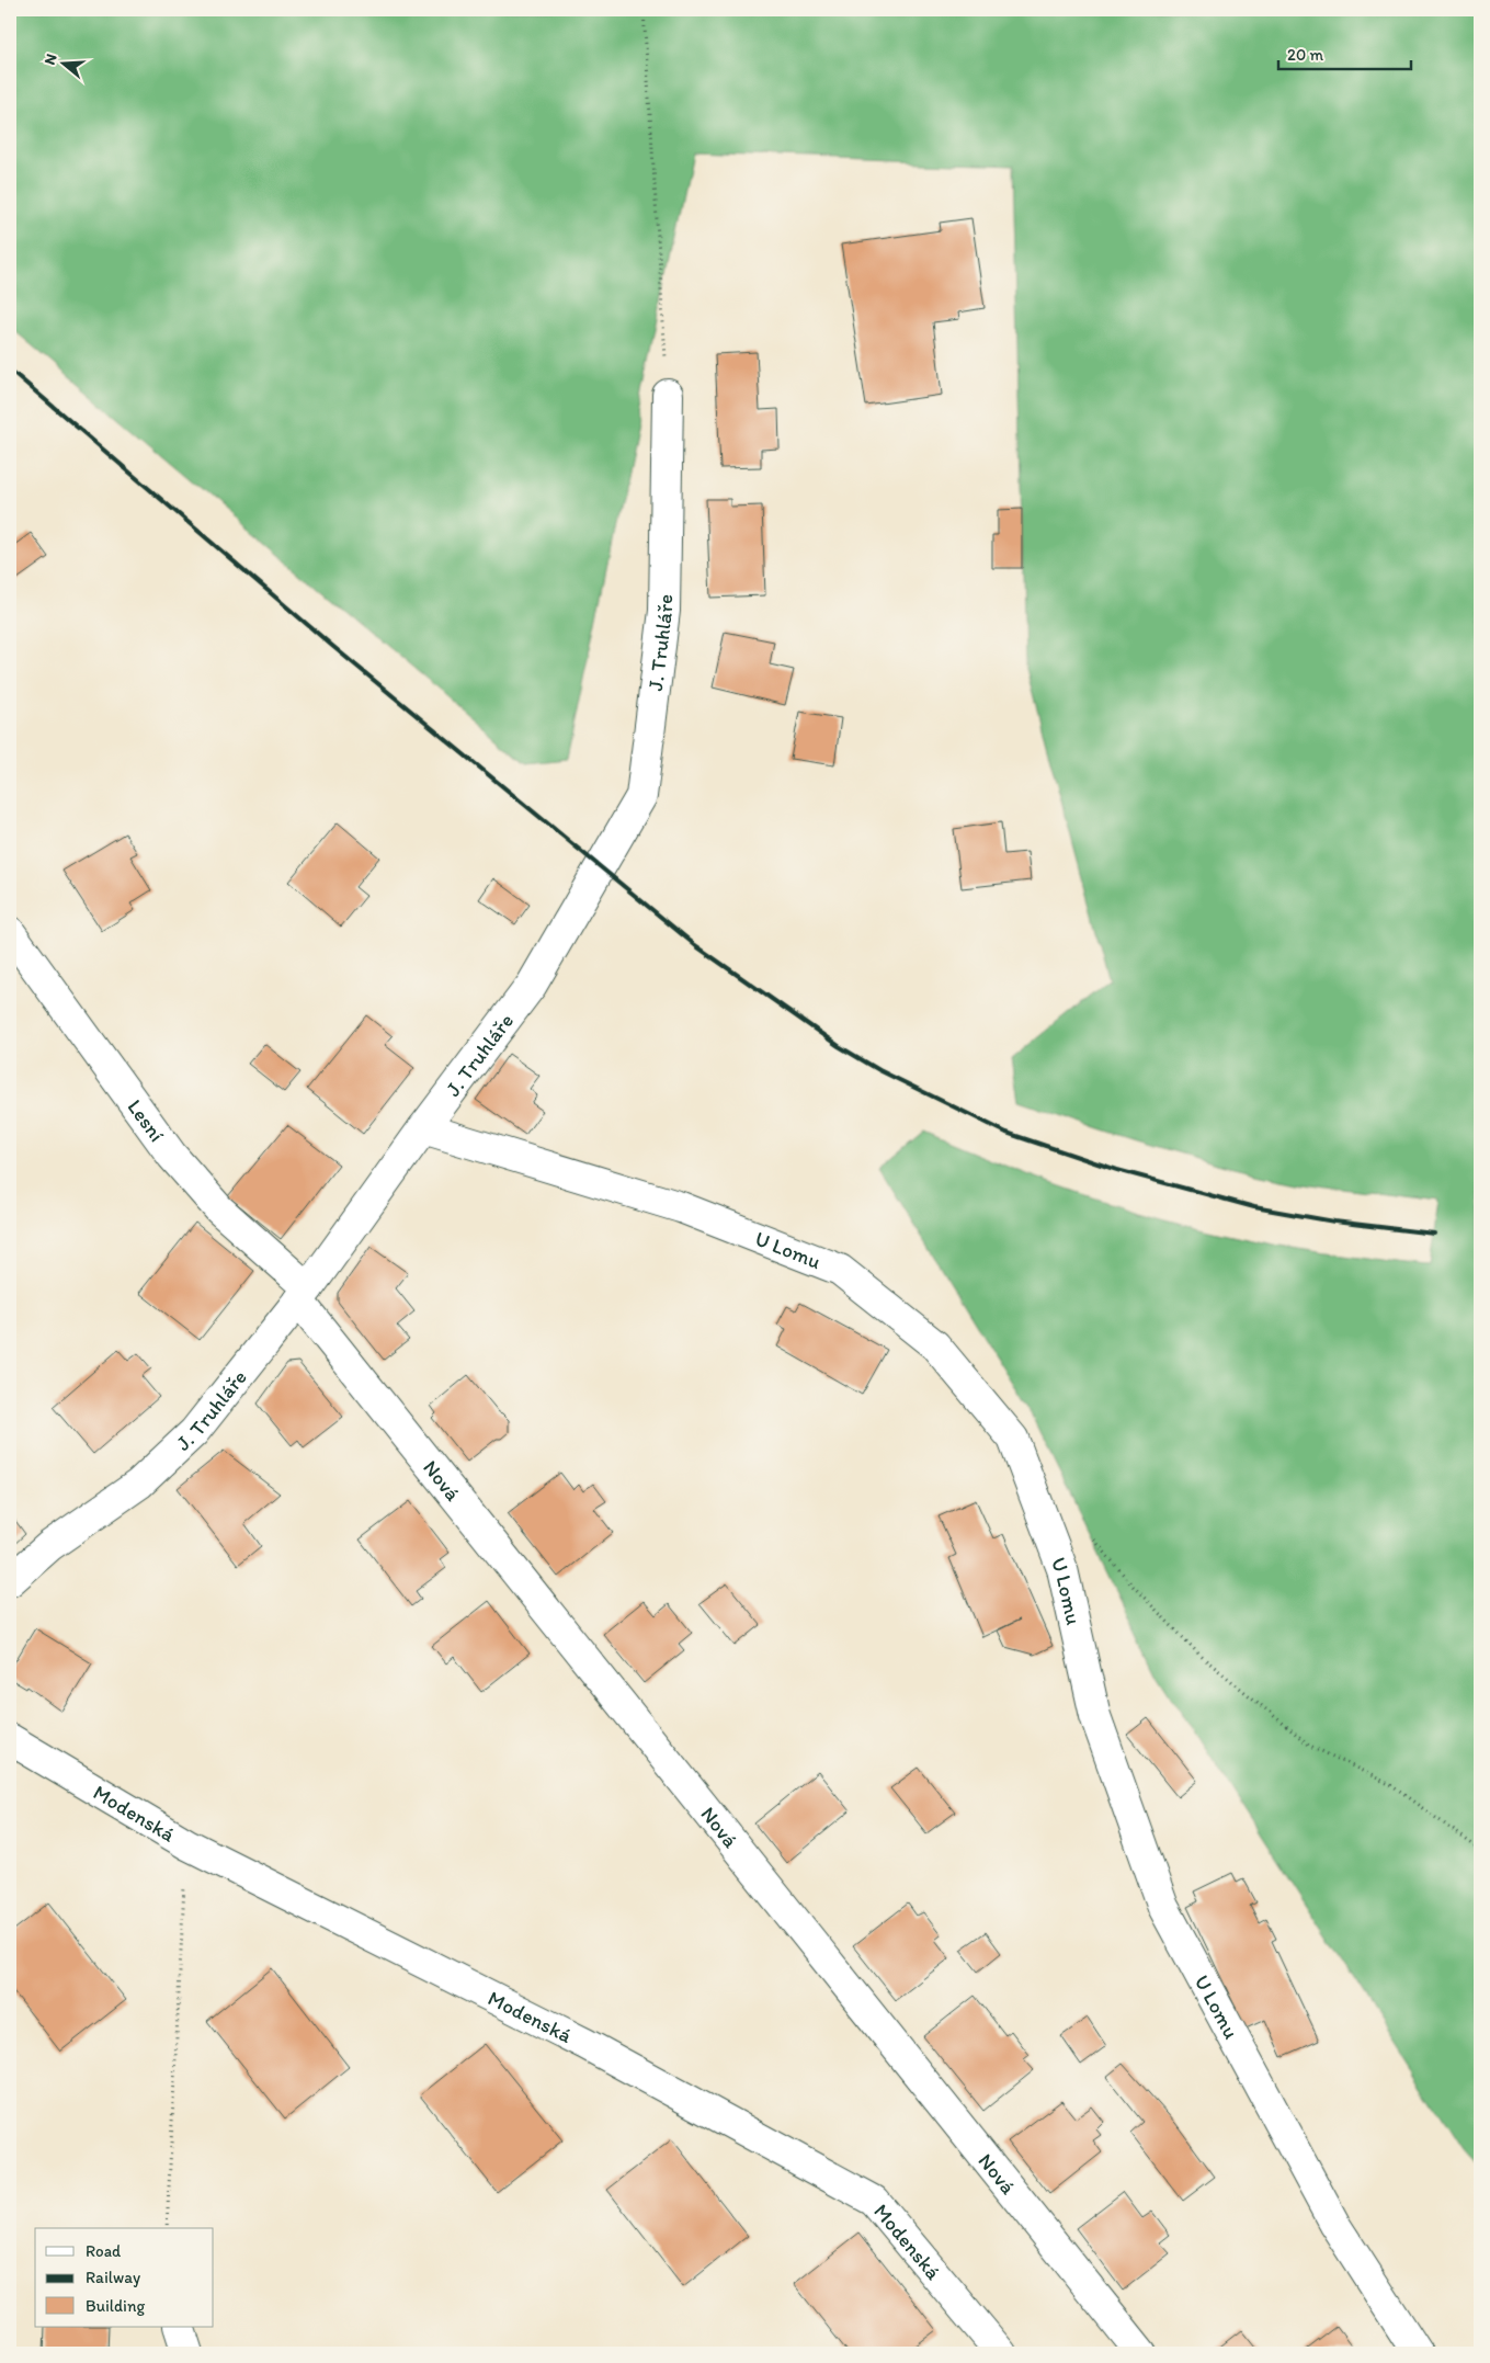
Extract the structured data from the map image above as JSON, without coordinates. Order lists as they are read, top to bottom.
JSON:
{
  "streets": {
    "street": [
      "J. Truhláře",
      "Lesní",
      "U Lomu",
      "Nová",
      "Modenská"
    ]
  },
  "crossings": [
    ["J. Truhláře", "Lesní"],
    ["J. Truhláře", "U Lomu"],
    ["J. Truhláře", "Nová"],
    ["Lesní", "Nová"]
  ],
  "legend": ["Road", "Railway", "Building"],
  "scale_bar": "20 m",
  "north": "left"
}
